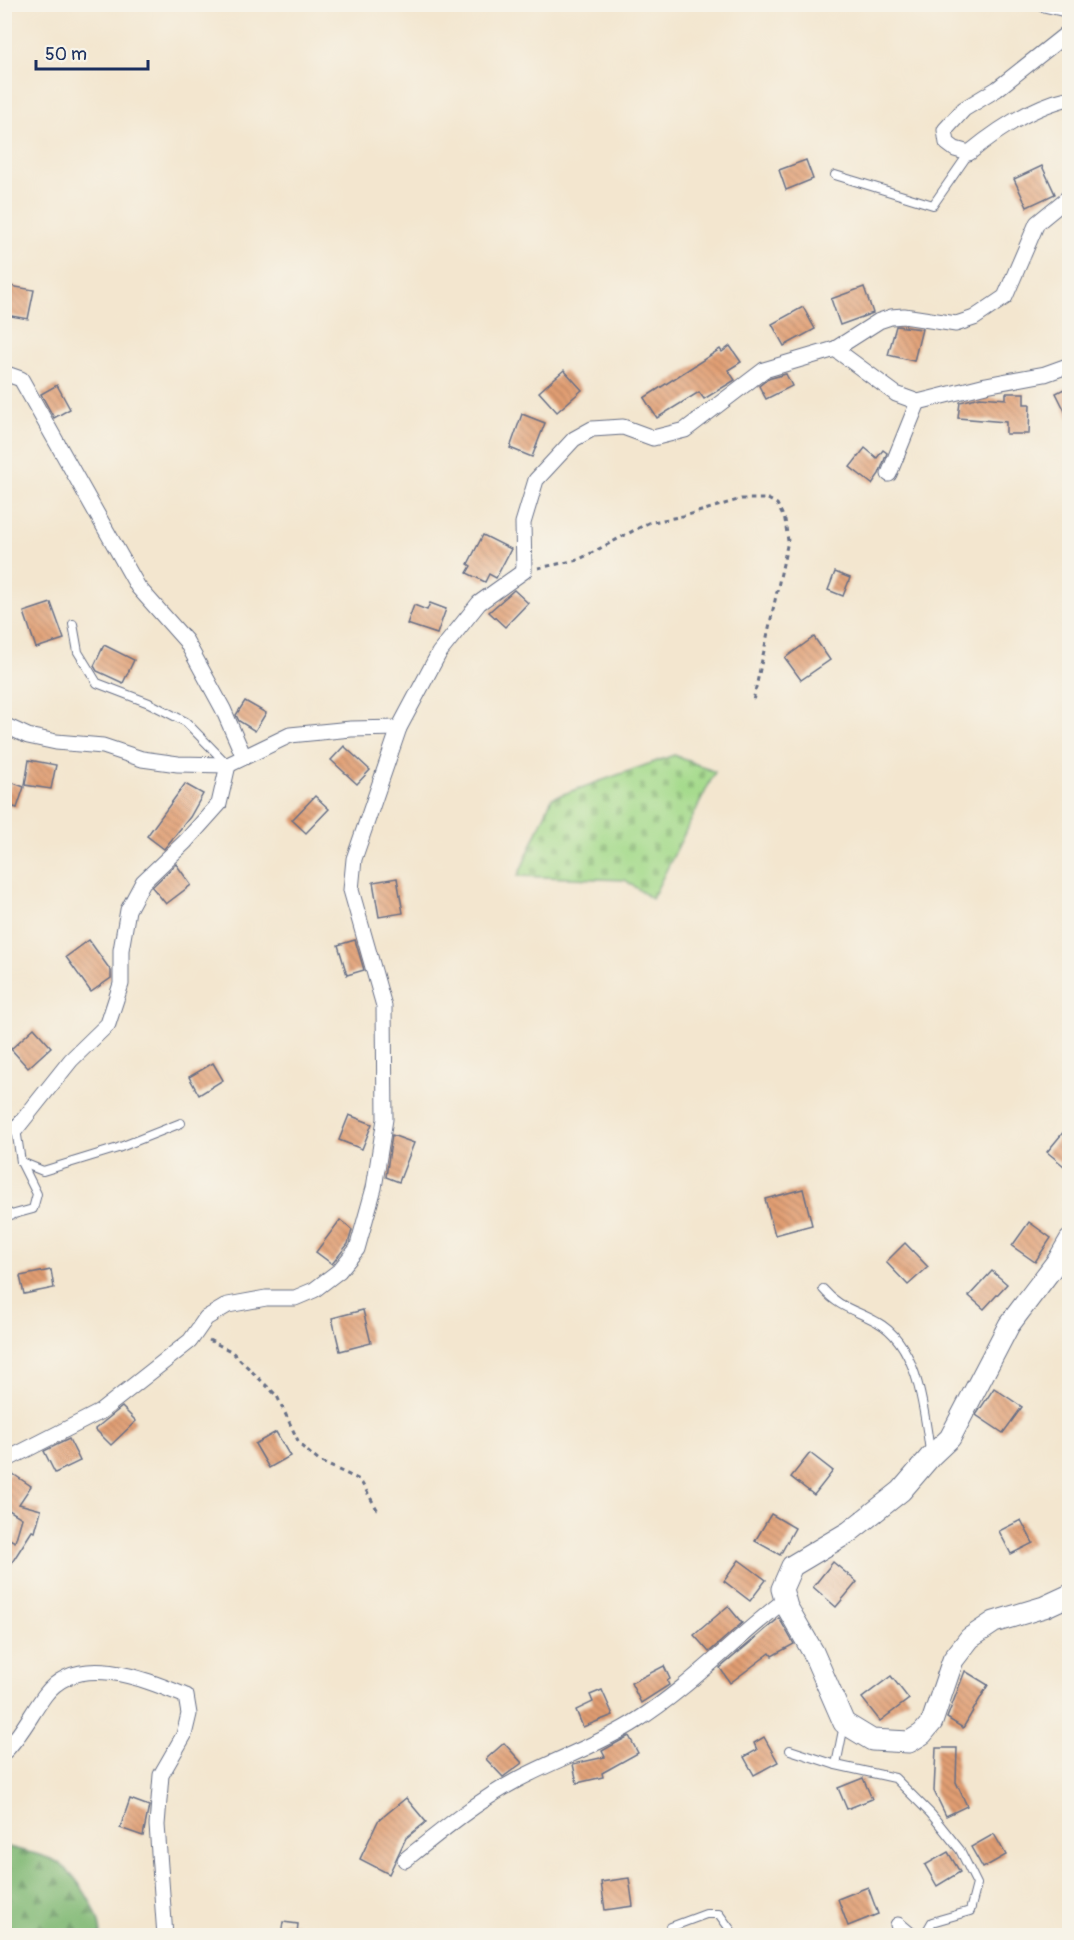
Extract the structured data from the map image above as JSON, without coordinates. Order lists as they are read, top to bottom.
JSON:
{
  "scale_bar": "50 m"
}
